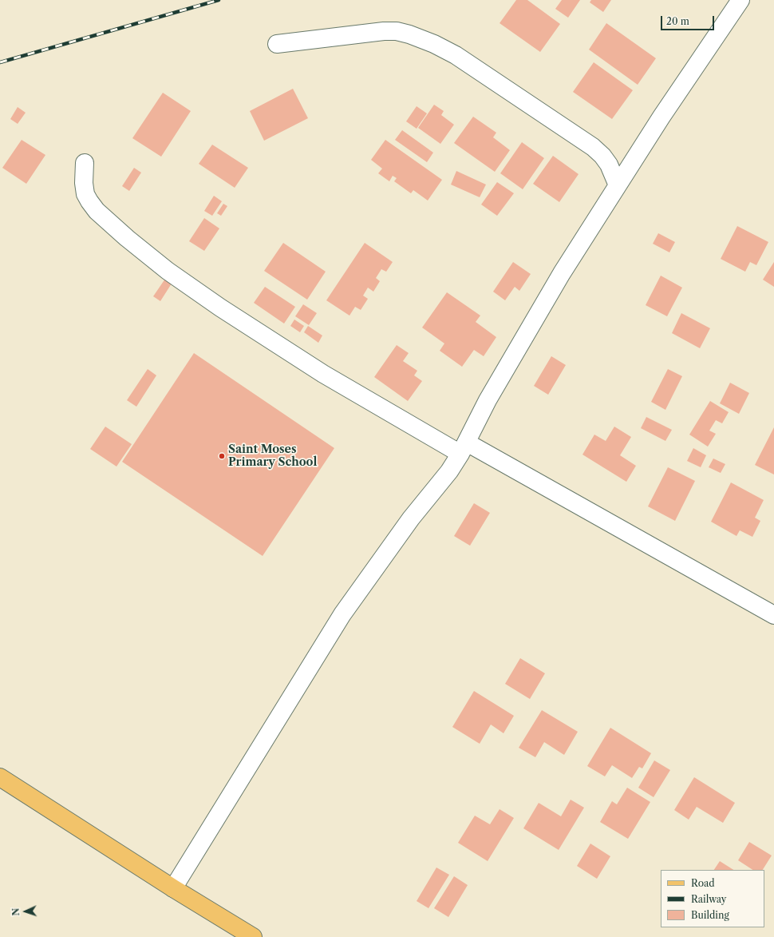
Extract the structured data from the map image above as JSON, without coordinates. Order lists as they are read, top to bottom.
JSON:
{
  "places": ["Saint Moses Primary School"],
  "legend": ["Road", "Railway", "Building"],
  "scale_bar": "20 m",
  "north": "left"
}
